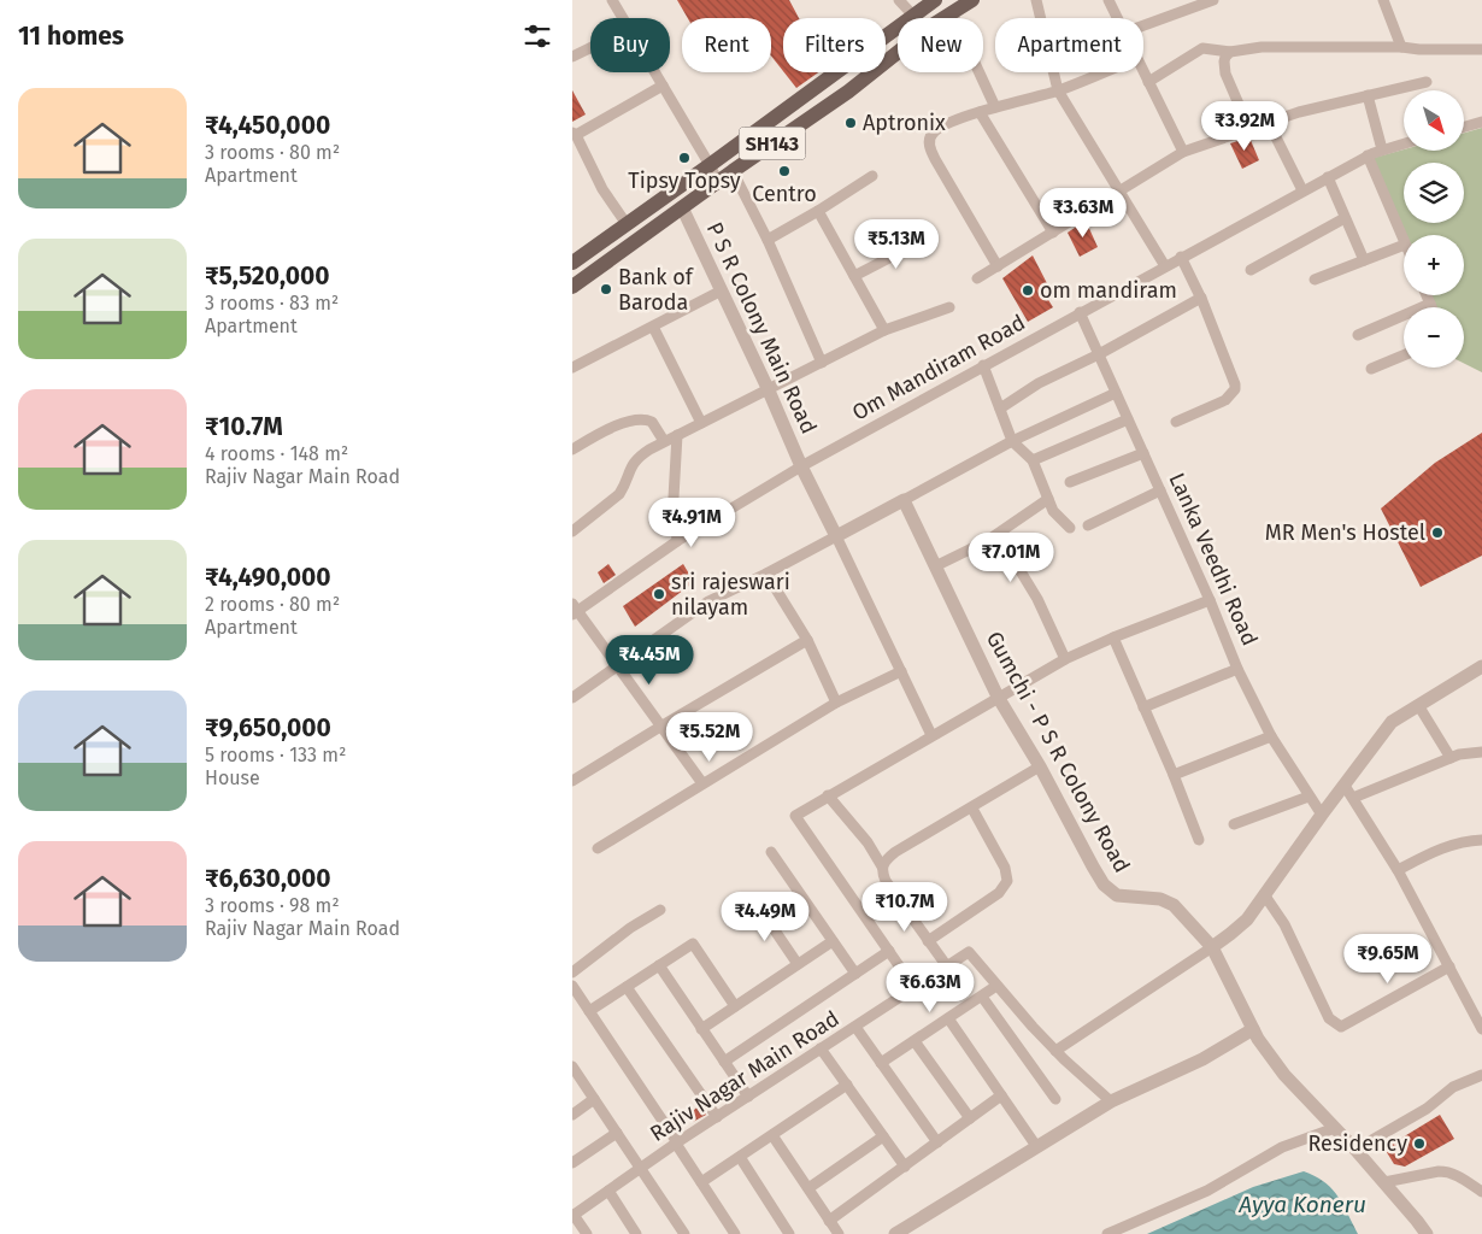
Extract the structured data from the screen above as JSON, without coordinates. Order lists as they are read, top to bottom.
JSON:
{
  "streets": {
    "main road": ["SH143"],
    "street": [
      "P S R Colony Main Road",
      "Om Mandiram Road",
      "Lanka Veedhi Road",
      "Gumchi - P S R Colony Road",
      "Rajiv Nagar Main Road"
    ]
  },
  "crossings": [
    ["SH143", "P S R Colony Main Road"],
    ["P S R Colony Main Road", "Om Mandiram Road"],
    ["Om Mandiram Road", "Lanka Veedhi Road"]
  ],
  "water": ["Ayya Koneru"],
  "places": [
    "Aptronix",
    "Tipsy Topsy",
    "Centro",
    "Bank of Baroda",
    "om mandiram",
    "MR Men's Hostel",
    "sri rajeswari nilayam",
    "Residency"
  ],
  "north": "bottom right",
  "page": {
    "heading": "11 homes",
    "chip": [
      "Buy",
      "Rent",
      "Filters",
      "New",
      "Apartment"
    ],
    "list": [
      {
        "name": "₹4,450,000",
        "note": "3 rooms · 80 m² · Apartment"
      },
      {
        "name": "₹5,520,000",
        "note": "3 rooms · 83 m² · Apartment"
      },
      {
        "name": "₹10.7M",
        "note": "4 rooms · 148 m² · Rajiv Nagar Main Road"
      },
      {
        "name": "₹4,490,000",
        "note": "2 rooms · 80 m² · Apartment"
      },
      {
        "name": "₹9,650,000",
        "note": "5 rooms · 133 m² · House"
      },
      {
        "name": "₹6,630,000",
        "note": "3 rooms · 98 m² · Rajiv Nagar Main Road"
      }
    ],
    "map_buttons": ["+", "−"],
    "price": [
      "₹3.92M",
      "₹3.63M",
      "₹5.13M",
      "₹4.91M",
      "₹7.01M",
      "₹4.45M",
      "₹5.52M",
      "₹10.7M",
      "₹4.49M",
      "₹9.65M",
      "₹6.63M"
    ]
  }
}
